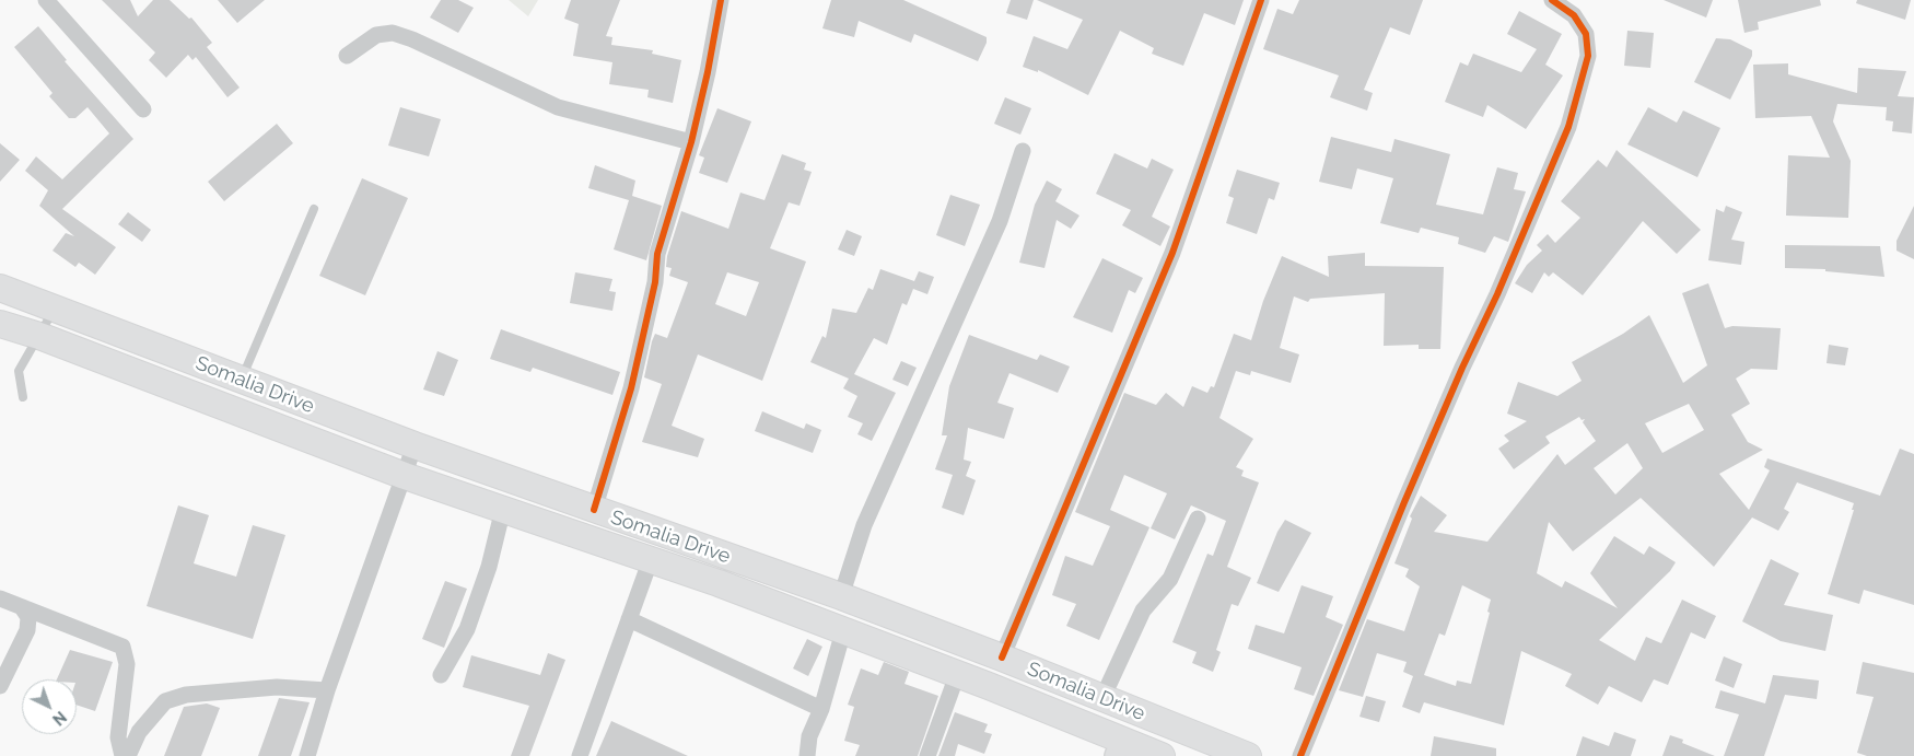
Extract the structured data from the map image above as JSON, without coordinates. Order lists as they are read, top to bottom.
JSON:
{
  "streets": {
    "main road": ["Somalia Drive"]
  },
  "north": "bottom right"
}
